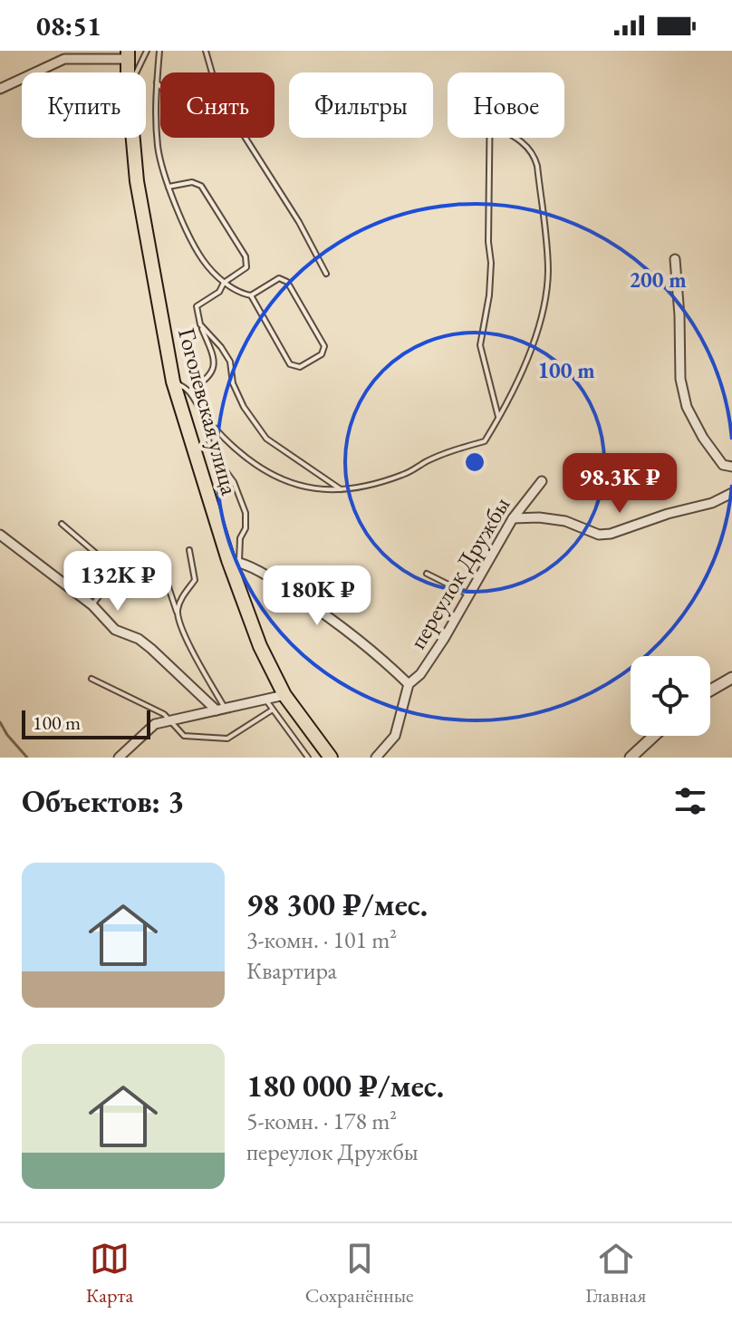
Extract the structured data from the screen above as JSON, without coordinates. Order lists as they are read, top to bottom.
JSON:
{
  "streets": {
    "main road": ["Гоголевская улица"],
    "street": ["переулок Дружбы"]
  },
  "crossings": [
    ["Гоголевская улица", "переулок Дружбы"]
  ],
  "scale_bar": "100 m",
  "page": {
    "status": "08:51",
    "chip": [
      "Купить",
      "Снять",
      "Фильтры",
      "Новое"
    ],
    "price": ["98.3K ₽", "132K ₽", "180K ₽"],
    "scale": "100 m",
    "heading": "Объектов: 3",
    "list": [
      {
        "name": "98 300 ₽/мес.",
        "note": "3-комн. · 101 m² · Квартира"
      },
      {
        "name": "180 000 ₽/мес.",
        "note": "5-комн. · 178 m² · переулок Дружбы"
      }
    ],
    "tabs": ["Карта", "Сохранённые", "Главная"]
  },
  "rings": ["200 m", "100 m"]
}
